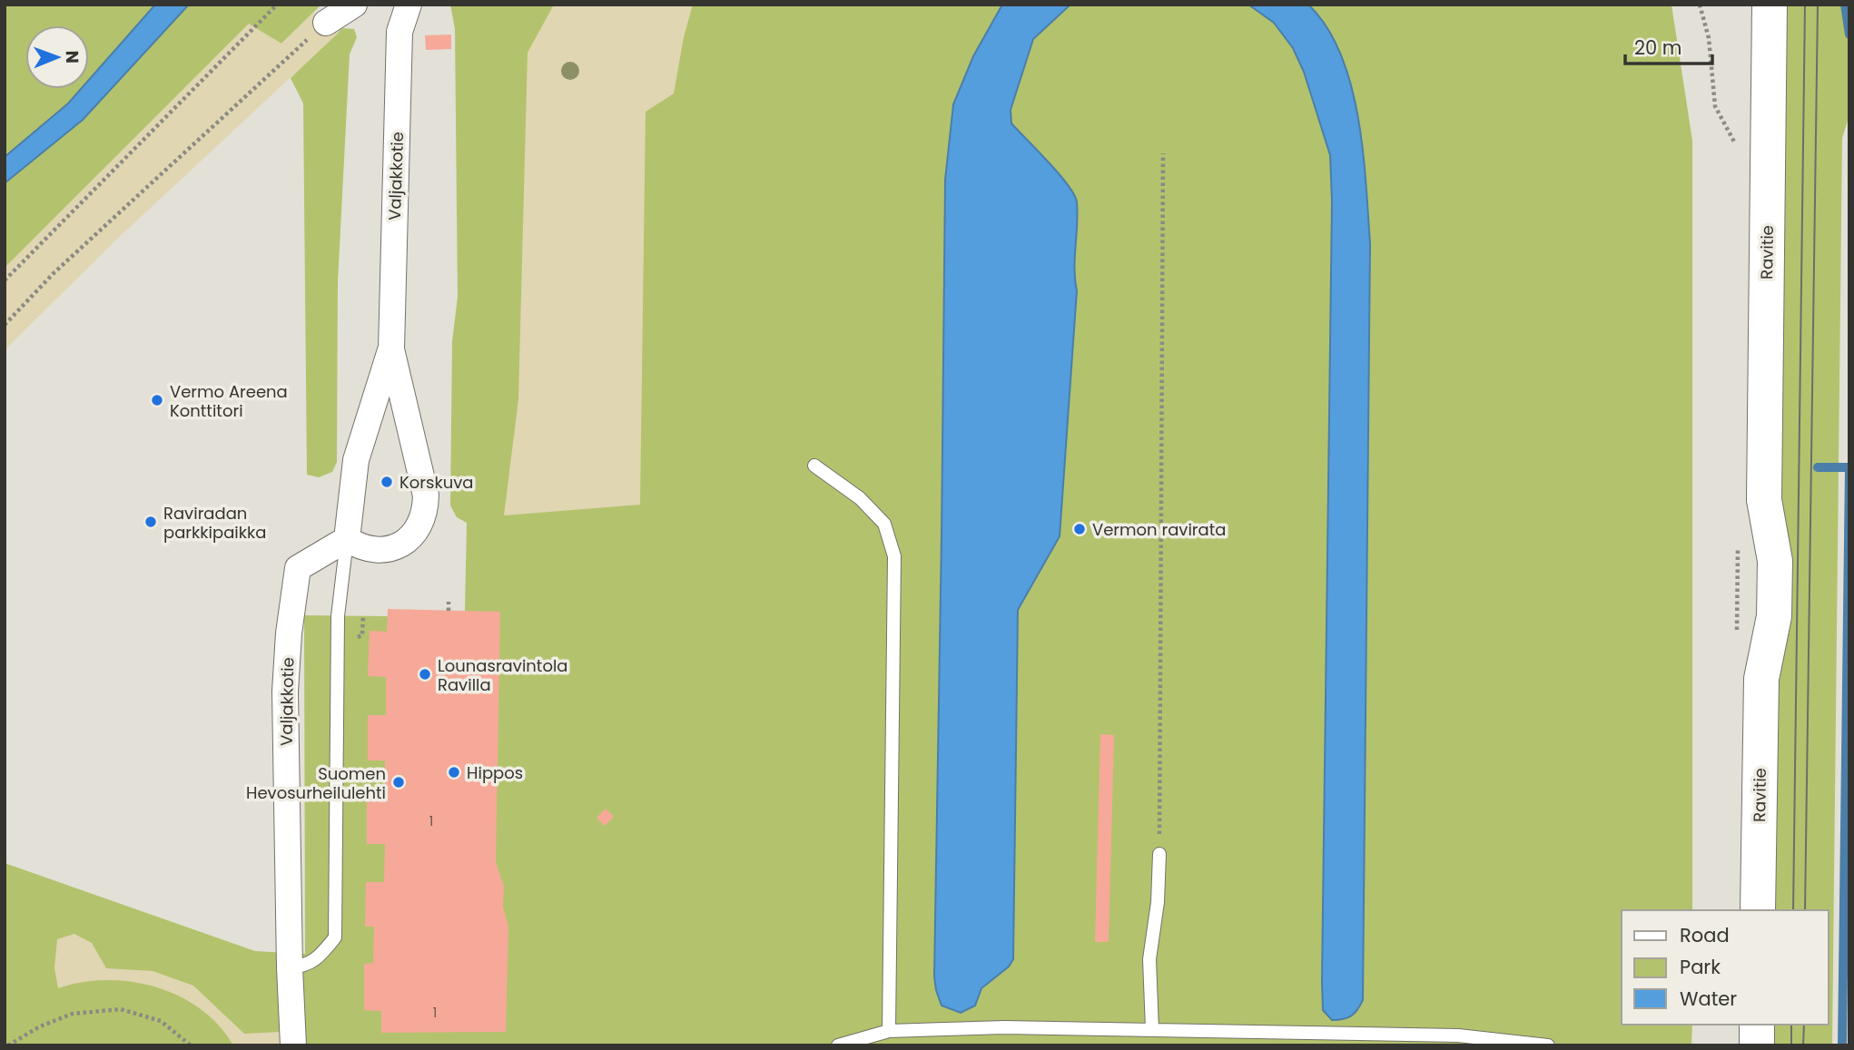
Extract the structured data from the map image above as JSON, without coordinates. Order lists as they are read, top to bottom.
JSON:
{
  "streets": {
    "street": ["Valjakkotie", "Ravitie"]
  },
  "places": [
    "Vermo Areena Konttitori",
    "Korskuva",
    "Raviradan parkkipaikka",
    "Vermon ravirata",
    "Lounasravintola Ravilla",
    "Hippos",
    "Suomen Hevosurheilulehti"
  ],
  "house_numbers": ["1", "1"],
  "legend": ["Road", "Park", "Water"],
  "scale_bar": "20 m",
  "north": "right"
}
